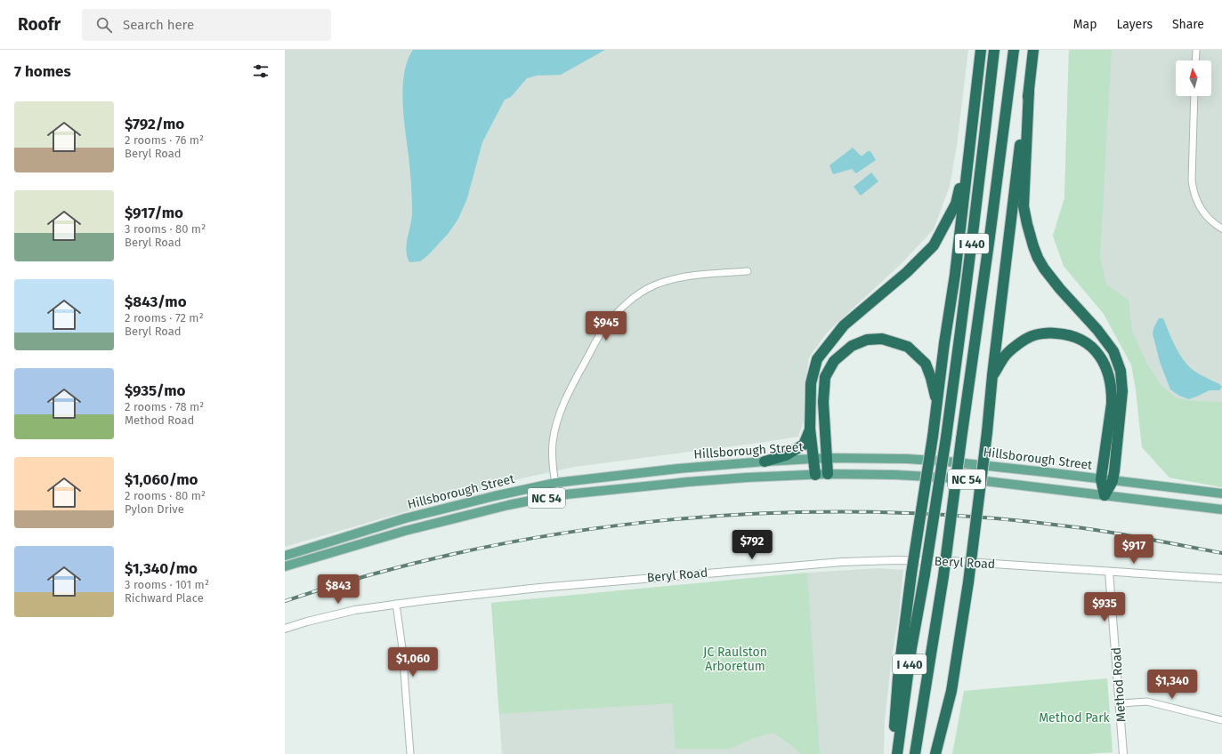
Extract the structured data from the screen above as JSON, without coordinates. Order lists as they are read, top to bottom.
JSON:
{
  "streets": {
    "highway": ["I 440"],
    "main road": ["Hillsborough Street", "NC 54"],
    "street": ["Beryl Road", "Method Road"]
  },
  "crossings": [
    ["Beryl Road", "Method Road"]
  ],
  "parks": ["JC Raulston Arboretum", "Method Park"],
  "north": "top",
  "page": {
    "header": "Roofr",
    "search": "Search here",
    "nav": ["Map", "Layers", "Share"],
    "heading": "7 homes",
    "list": [
      {
        "name": "$792/mo",
        "note": "2 rooms · 76 m² · Beryl Road"
      },
      {
        "name": "$917/mo",
        "note": "3 rooms · 80 m² · Beryl Road"
      },
      {
        "name": "$843/mo",
        "note": "2 rooms · 72 m² · Beryl Road"
      },
      {
        "name": "$935/mo",
        "note": "2 rooms · 78 m² · Method Road"
      },
      {
        "name": "$1,060/mo",
        "note": "2 rooms · 80 m² · Pylon Drive"
      },
      {
        "name": "$1,340/mo",
        "note": "3 rooms · 101 m² · Richward Place"
      }
    ],
    "price": [
      "$945",
      "$792",
      "$917",
      "$843",
      "$935",
      "$1,060",
      "$1,340"
    ]
  }
}
